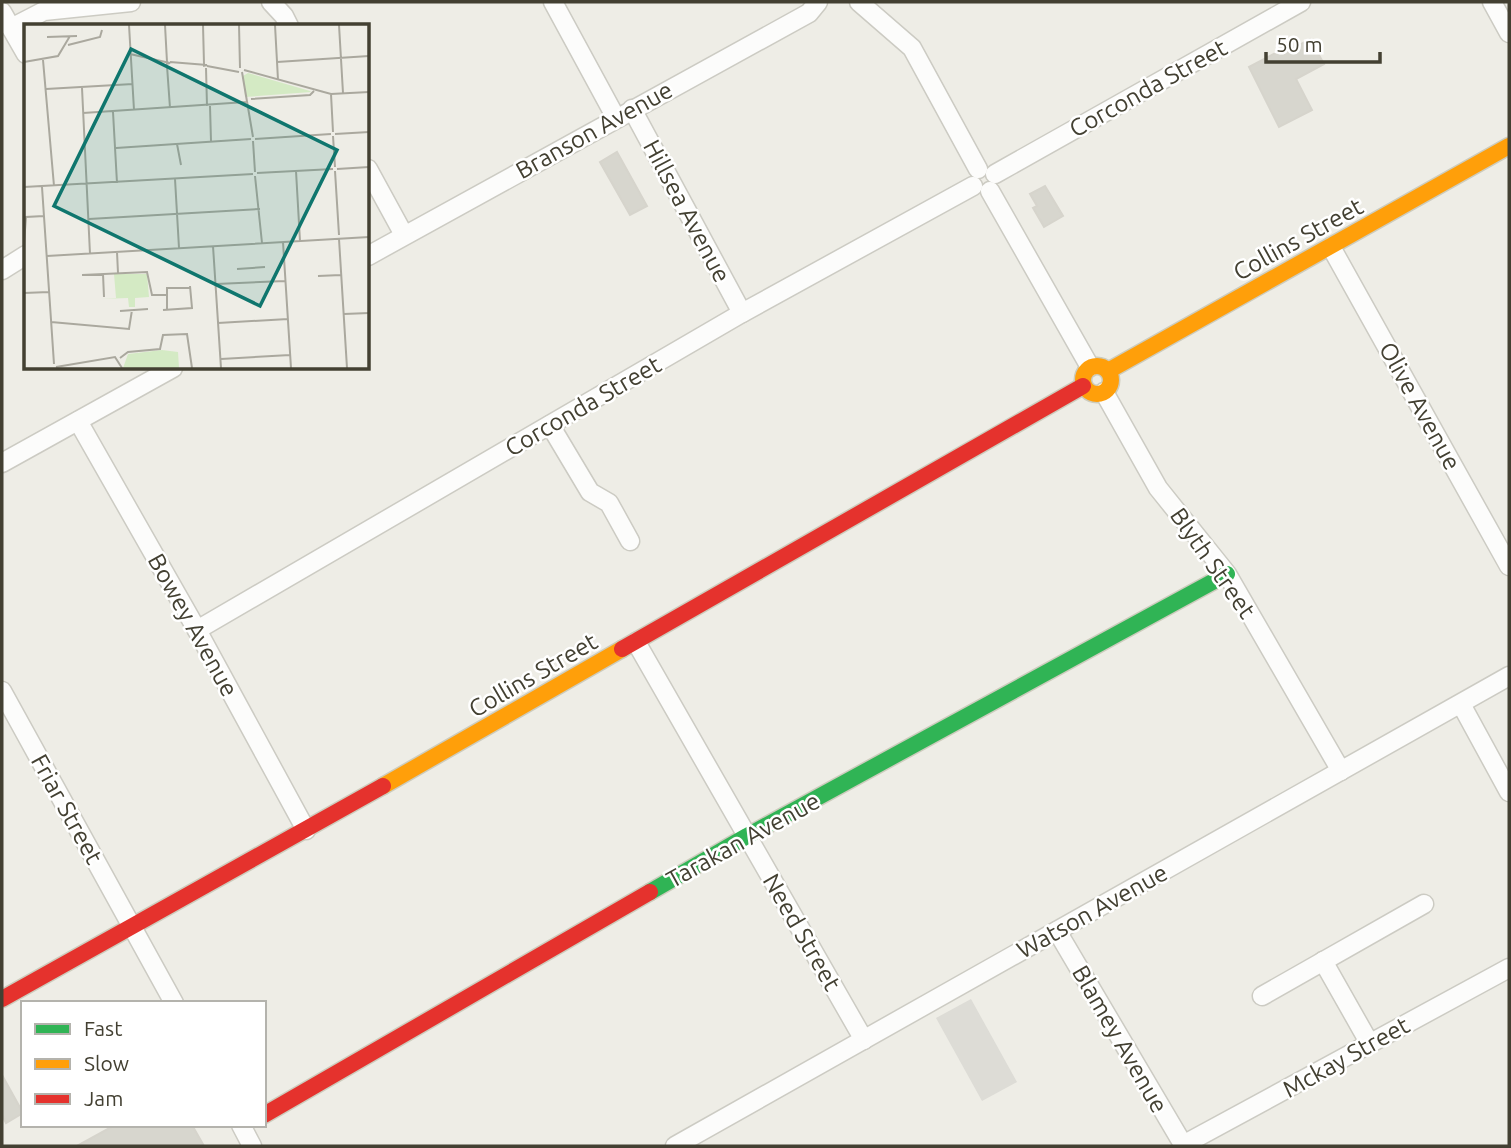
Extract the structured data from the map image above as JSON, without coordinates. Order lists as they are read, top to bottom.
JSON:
{
  "streets": {
    "street": [
      "Corconda Street",
      "Branson Avenue",
      "Hillsea Avenue",
      "Collins Street",
      "Olive Avenue",
      "Blyth Street",
      "Bowey Avenue",
      "Friar Street",
      "Tarakan Avenue",
      "Watson Avenue",
      "Need Street",
      "Blamey Avenue",
      "Mckay Street"
    ]
  },
  "crossings": [
    ["Corconda Street", "Hillsea Avenue"],
    ["Corconda Street", "Bowey Avenue"],
    ["Branson Avenue", "Hillsea Avenue"],
    ["Collins Street", "Olive Avenue"],
    ["Collins Street", "Blyth Street"],
    ["Collins Street", "Bowey Avenue"],
    ["Collins Street", "Friar Street"],
    ["Collins Street", "Need Street"],
    ["Blyth Street", "Tarakan Avenue"],
    ["Blyth Street", "Watson Avenue"],
    ["Tarakan Avenue", "Need Street"],
    ["Watson Avenue", "Need Street"],
    ["Watson Avenue", "Blamey Avenue"],
    ["Blamey Avenue", "Mckay Street"]
  ],
  "legend": ["Fast", "Slow", "Jam"],
  "scale_bar": "50 m"
}
